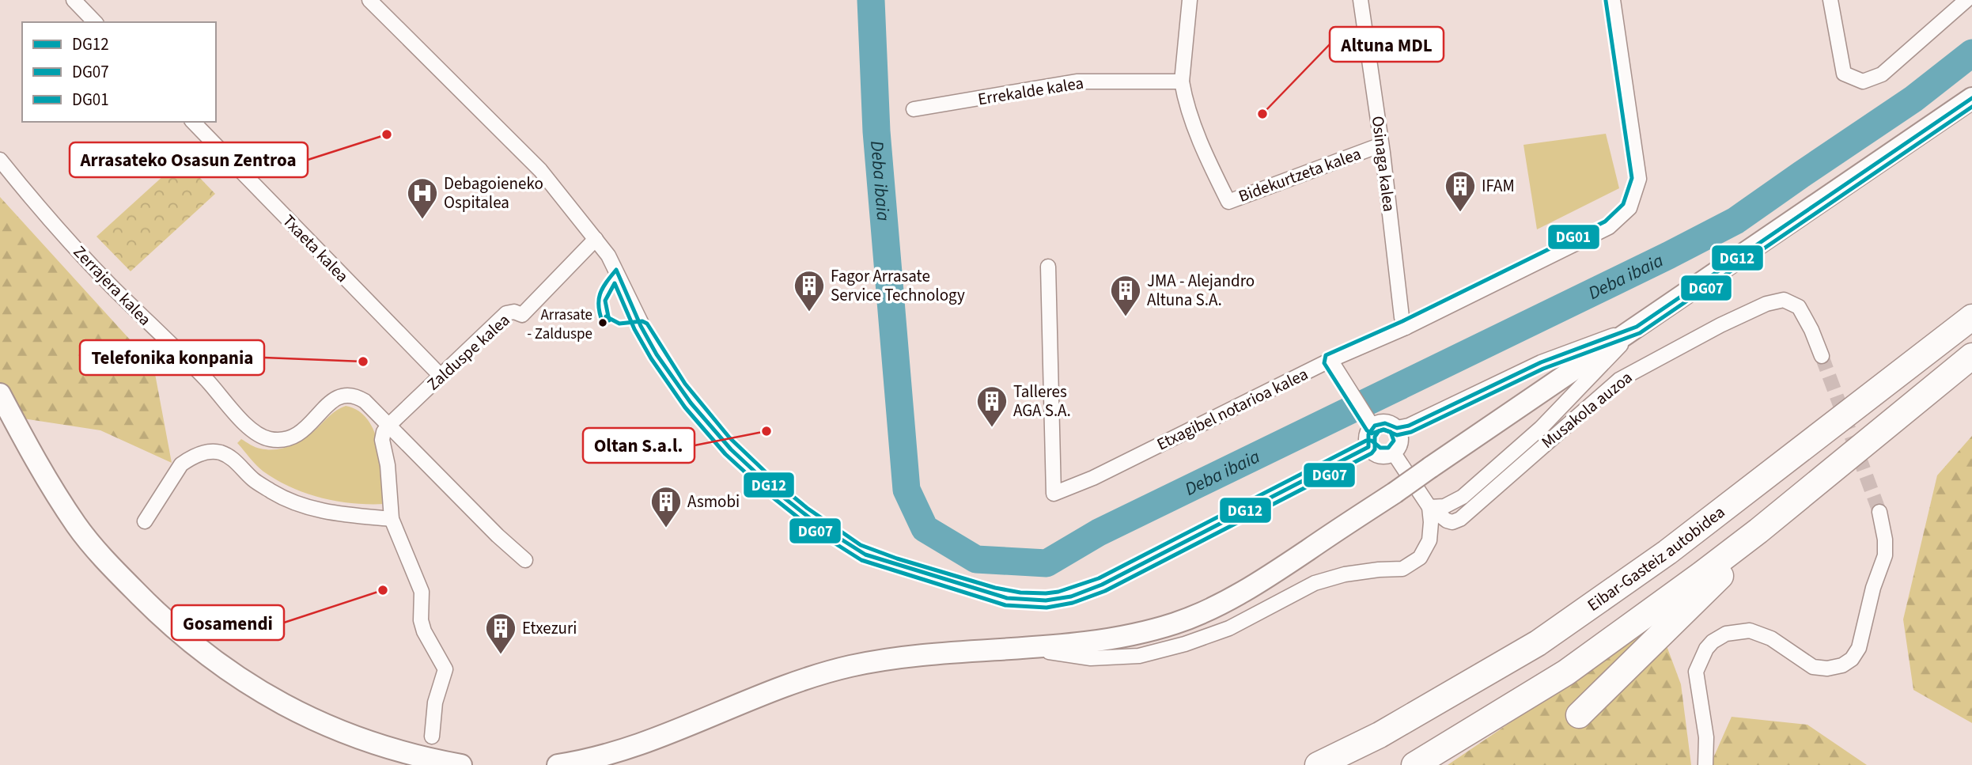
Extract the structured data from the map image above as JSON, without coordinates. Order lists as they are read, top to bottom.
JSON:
{
  "streets": {
    "highway": ["Eibar-Gasteiz autobidea"],
    "street": [
      "Errekalde kalea",
      "Osinaga kalea",
      "Bidekurtzeta kalea",
      "Txaeta kalea",
      "Zerrajera kalea",
      "Zalduspe kalea",
      "Etxagibel notarioa kalea",
      "Musakola auzoa"
    ]
  },
  "crossings": [
    ["Errekalde kalea", "Bidekurtzeta kalea"],
    ["Osinaga kalea", "Bidekurtzeta kalea"],
    ["Osinaga kalea", "Etxagibel notarioa kalea"],
    ["Txaeta kalea", "Zalduspe kalea"],
    ["Zerrajera kalea", "Zalduspe kalea"]
  ],
  "water": ["Deba ibaia"],
  "places": {
    "other": [
      "Altuna MDL",
      "Arrasateko Osasun Zentroa",
      "Arrasate - Zalduspe",
      "Telefonika konpania",
      "Oltan S.a.l.",
      "Gosamendi"
    ],
    "building": [
      "IFAM",
      "Fagor Arrasate Service Technology",
      "JMA - Alejandro Altuna S.A.",
      "Talleres AGA S.A.",
      "Asmobi",
      "Etxezuri"
    ],
    "hospital": ["Debagoieneko Ospitalea"]
  },
  "lines": ["transit line DG01", "transit line DG12", "transit line DG07"],
  "legend": ["DG12", "DG07", "DG01"]
}
